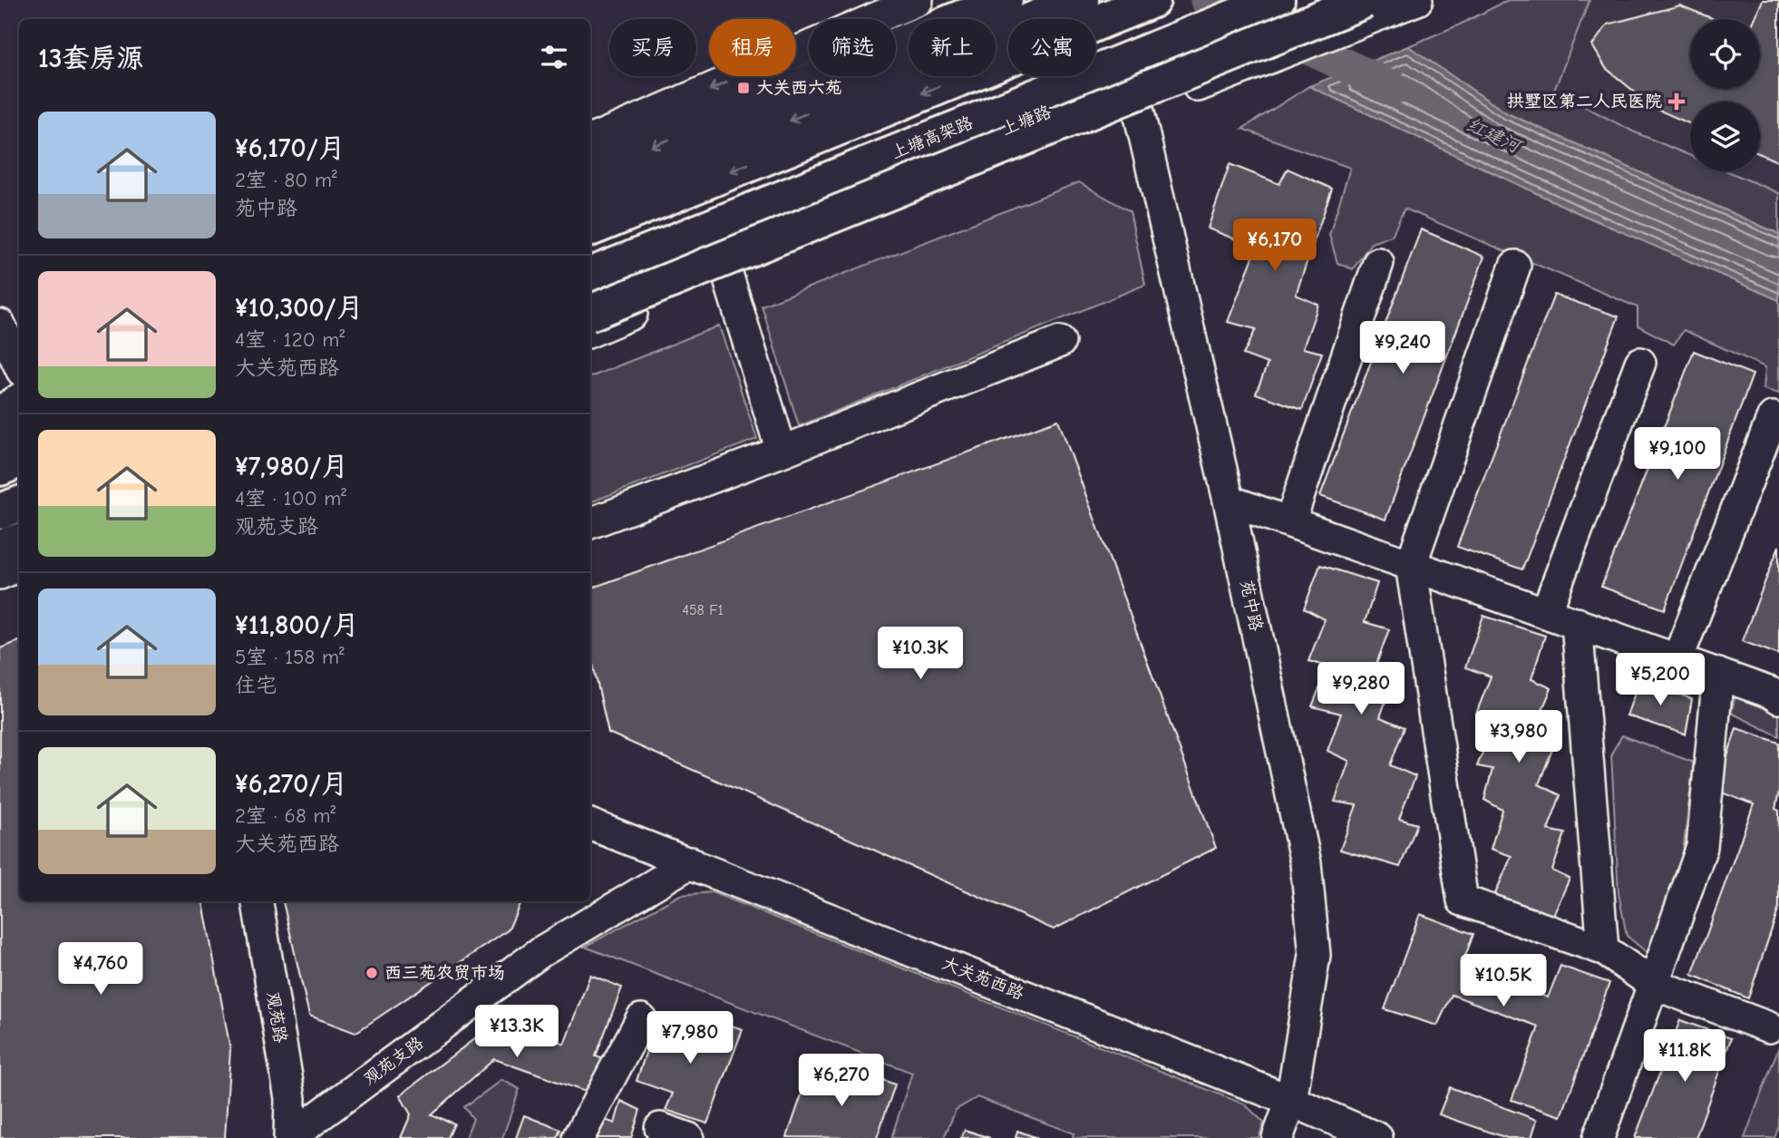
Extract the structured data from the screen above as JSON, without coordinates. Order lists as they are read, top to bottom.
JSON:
{
  "streets": {
    "main road": ["上塘路", "上塘高架路"],
    "street": [
      "苑中路",
      "大关苑西路",
      "观苑路",
      "观苑支路"
    ]
  },
  "crossings": [
    ["上塘路", "上塘高架路"],
    ["上塘路", "苑中路"],
    ["苑中路", "大关苑西路"],
    ["大关苑西路", "观苑支路"],
    ["观苑路", "观苑支路"]
  ],
  "water": ["红建河"],
  "places": {
    "transit": ["大关西六苑"],
    "health": ["拱墅区第二人民医院"],
    "other": ["西三苑农贸市场"]
  },
  "house_numbers": ["458 F1"],
  "page": {
    "chip": [
      "买房",
      "租房",
      "筛选",
      "新上",
      "公寓"
    ],
    "heading": "13套房源",
    "list": [
      {
        "name": "¥6,170/月",
        "note": "2室 · 80 m² · 苑中路"
      },
      {
        "name": "¥10,300/月",
        "note": "4室 · 120 m² · 大关苑西路"
      },
      {
        "name": "¥7,980/月",
        "note": "4室 · 100 m² · 观苑支路"
      },
      {
        "name": "¥11,800/月",
        "note": "5室 · 158 m² · 住宅"
      },
      {
        "name": "¥6,270/月",
        "note": "2室 · 68 m² · 大关苑西路"
      }
    ],
    "price": [
      "¥6,170",
      "¥9,240",
      "¥9,100",
      "¥10.3K",
      "¥5,200",
      "¥9,280",
      "¥3,980",
      "¥4,760",
      "¥10.5K",
      "¥13.3K",
      "¥7,980",
      "¥11.8K",
      "¥6,270"
    ]
  }
}
